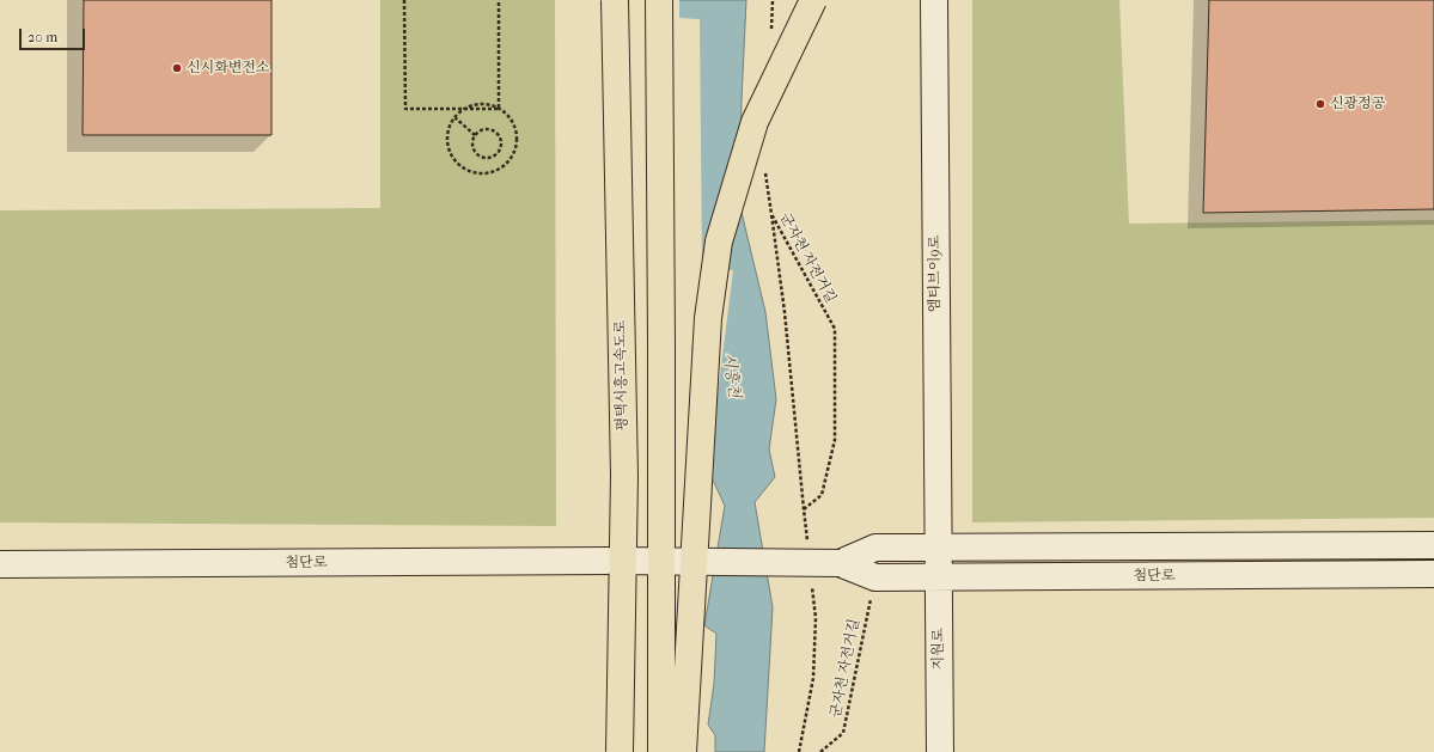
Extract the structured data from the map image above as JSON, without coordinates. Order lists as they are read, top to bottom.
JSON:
{
  "streets": {
    "highway": ["평택시흥고속도로"],
    "main road": ["엠티브이9로", "첨단로", "지원로"],
    "path": ["군자천 자전거길"]
  },
  "crossings": [
    ["군자천 자전거길", "첨단로"],
    ["엠티브이9로", "지원로"],
    ["첨단로", "지원로"]
  ],
  "water": ["시흥천"],
  "places": ["신시화변전소", "신광정공"],
  "scale_bar": "20 m"
}
